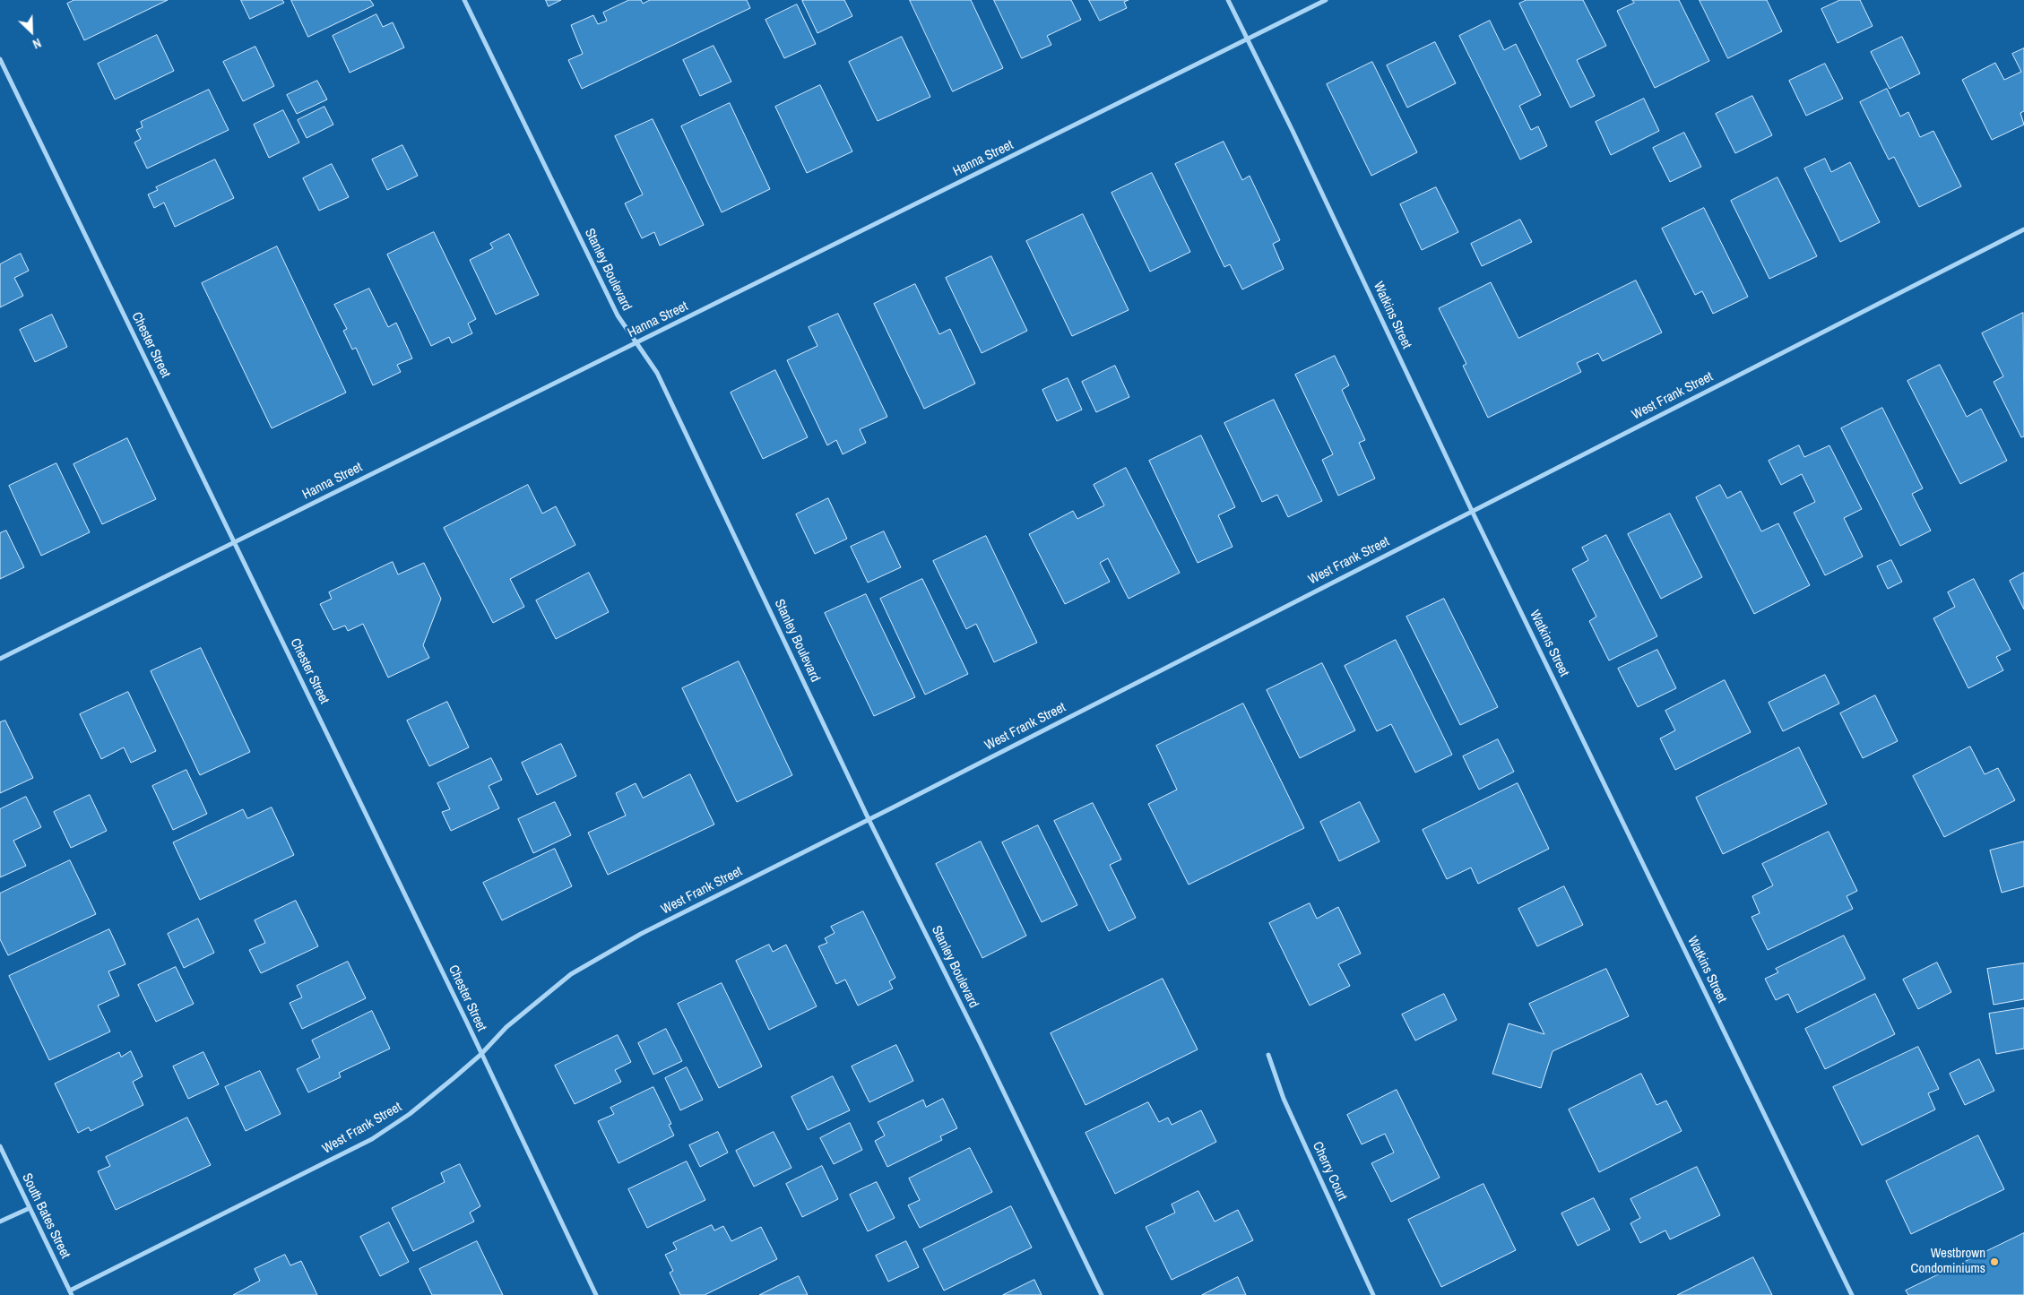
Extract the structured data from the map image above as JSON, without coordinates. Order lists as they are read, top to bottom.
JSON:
{
  "streets": {
    "street": [
      "Hanna Street",
      "Stanley Boulevard",
      "Watkins Street",
      "Chester Street",
      "West Frank Street",
      "Cherry Court",
      "South Bates Street"
    ]
  },
  "crossings": [
    ["Hanna Street", "Stanley Boulevard"],
    ["Hanna Street", "Watkins Street"],
    ["Hanna Street", "Chester Street"],
    ["Stanley Boulevard", "West Frank Street"],
    ["Watkins Street", "West Frank Street"],
    ["Chester Street", "West Frank Street"],
    ["West Frank Street", "South Bates Street"]
  ],
  "places": ["Westbrown Condominiums"],
  "north": "bottom right"
}
